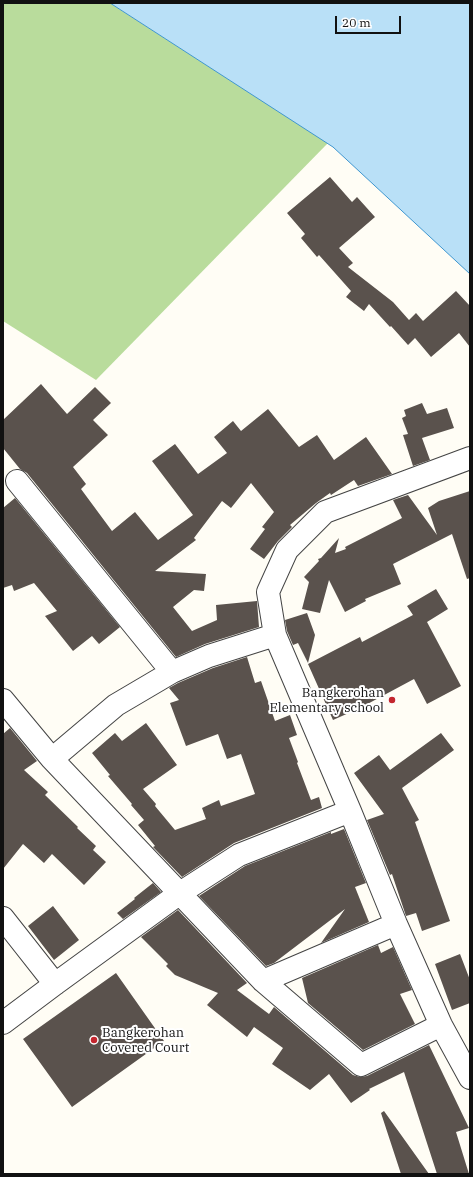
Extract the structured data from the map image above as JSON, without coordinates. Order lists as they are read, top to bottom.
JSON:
{
  "places": ["Bangkerohan Elementary school", "Bangkerohan Covered Court"],
  "scale_bar": "20 m"
}
